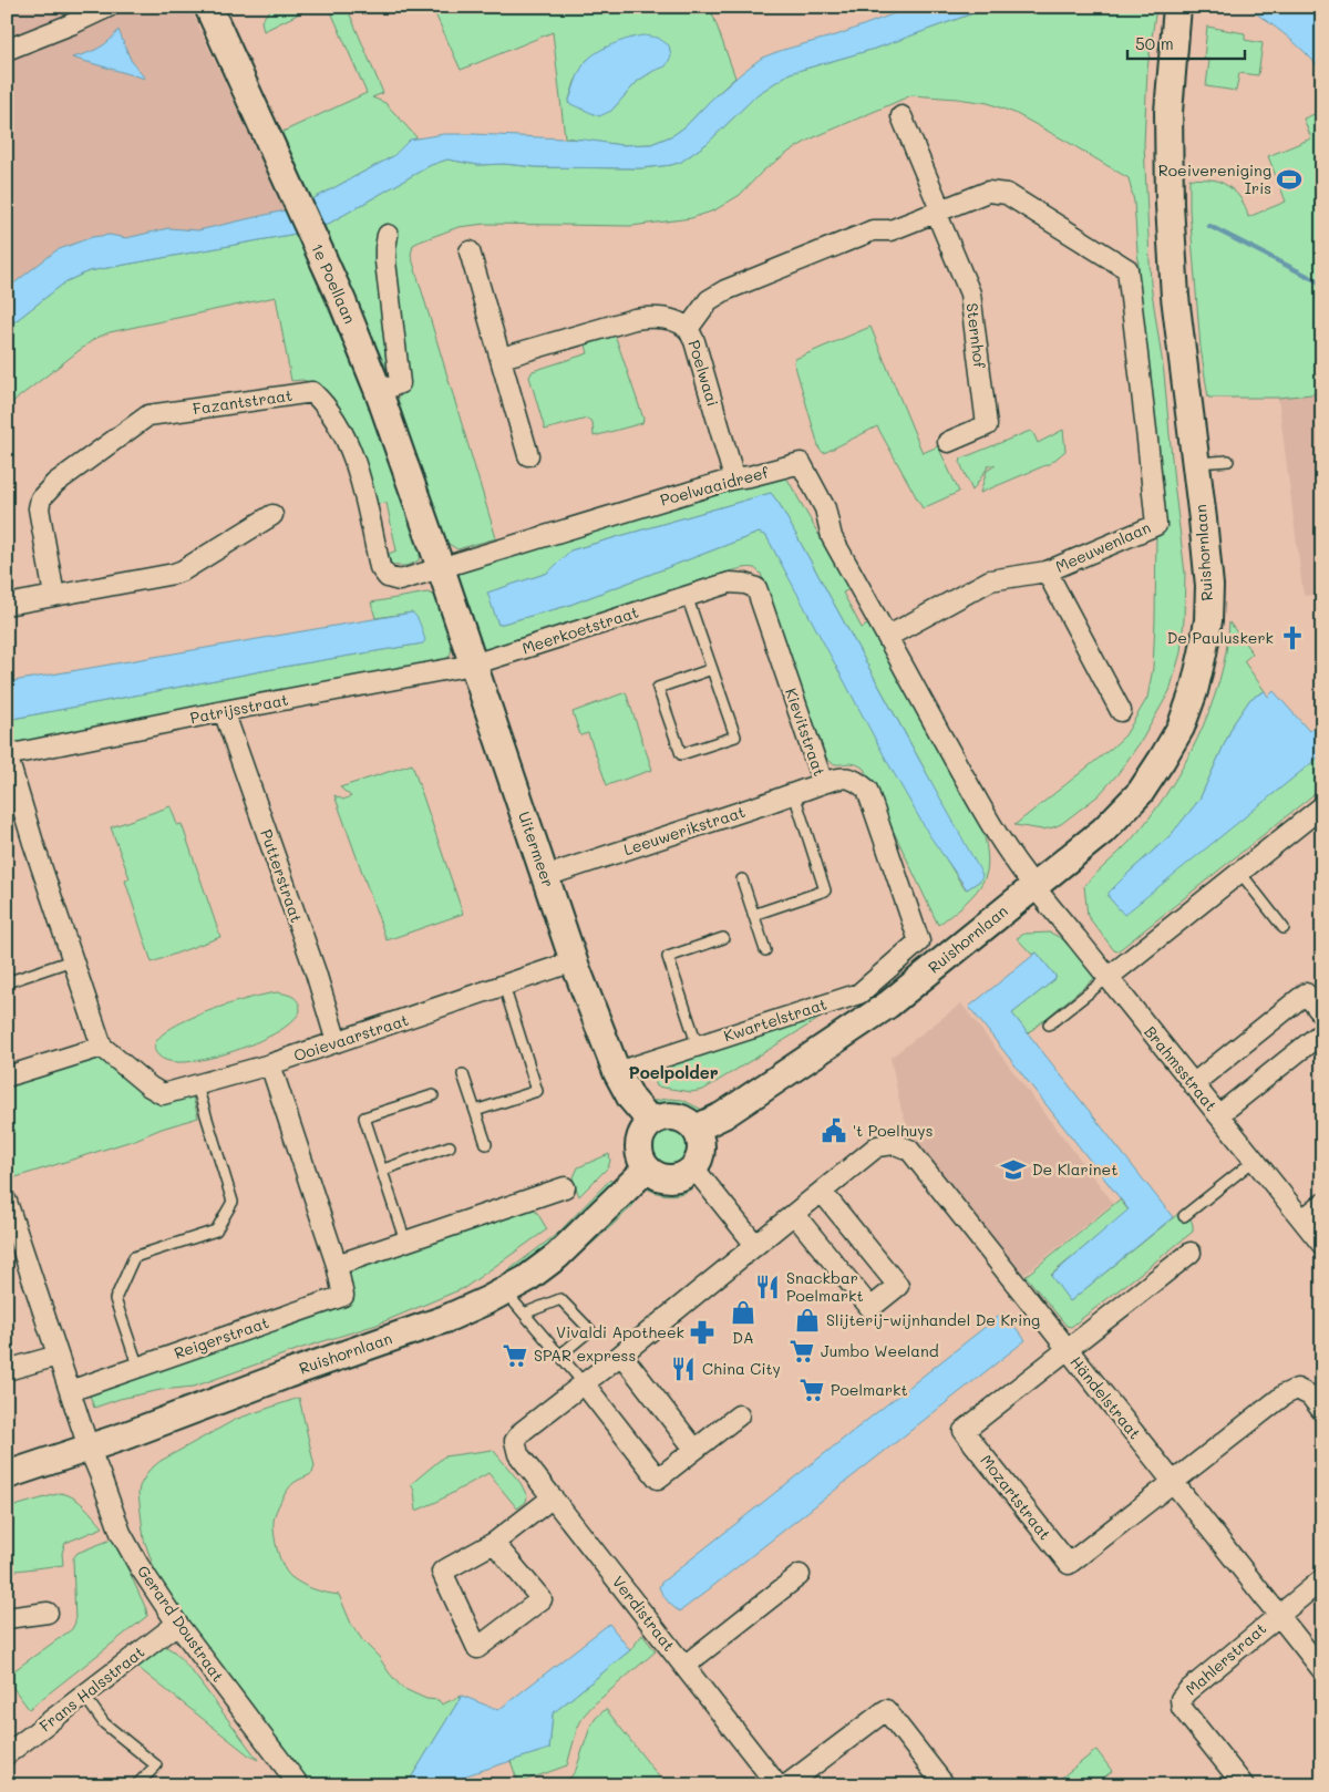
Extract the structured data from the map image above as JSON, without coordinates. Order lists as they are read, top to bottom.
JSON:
{
  "streets": {
    "main road": ["1e Poellaan", "Ruishornlaan", "Uitermeer"],
    "street": [
      "Sternhof",
      "Poelwaai",
      "Fazantstraat",
      "Poelwaaidreef",
      "Meeuwenlaan",
      "Meerkoetstraat",
      "Patrijsstraat",
      "Kievitstraat",
      "Leeuwerikstraat",
      "Putterstraat",
      "Kwartelstraat",
      "Ooievaarstraat",
      "Brahmsstraat",
      "Reigerstraat",
      "Händelstraat",
      "Mozartstraat",
      "Verdistraat",
      "Gerard Doustraat",
      "Mahlerstraat",
      "Frans Halsstraat"
    ]
  },
  "crossings": [
    ["1e Poellaan", "Fazantstraat"],
    ["1e Poellaan", "Poelwaaidreef"],
    ["1e Poellaan", "Uitermeer"],
    ["Sternhof", "Meeuwenlaan"],
    ["Poelwaai", "Poelwaaidreef"],
    ["Poelwaai", "Meeuwenlaan"],
    ["Fazantstraat", "Poelwaaidreef"],
    ["Fazantstraat", "Uitermeer"],
    ["Poelwaaidreef", "Meeuwenlaan"],
    ["Poelwaaidreef", "Uitermeer"],
    ["Ruishornlaan", "Uitermeer"],
    ["Ruishornlaan", "Brahmsstraat"],
    ["Ruishornlaan", "Gerard Doustraat"],
    ["Meerkoetstraat", "Patrijsstraat"],
    ["Meerkoetstraat", "Kievitstraat"],
    ["Meerkoetstraat", "Uitermeer"],
    ["Patrijsstraat", "Uitermeer"],
    ["Patrijsstraat", "Putterstraat"],
    ["Kievitstraat", "Leeuwerikstraat"],
    ["Kievitstraat", "Kwartelstraat"],
    ["Leeuwerikstraat", "Uitermeer"],
    ["Uitermeer", "Kwartelstraat"],
    ["Uitermeer", "Ooievaarstraat"],
    ["Putterstraat", "Ooievaarstraat"],
    ["Reigerstraat", "Gerard Doustraat"],
    ["Händelstraat", "Mozartstraat"],
    ["Händelstraat", "Mahlerstraat"],
    ["Gerard Doustraat", "Frans Halsstraat"]
  ],
  "districts": ["Poelpolder"],
  "places": {
    "sports": ["Roeivereniging Iris"],
    "church": ["De Pauluskerk"],
    "public building": ["'t Poelhuys"],
    "school or university": ["De Klarinet"],
    "restaurant": ["Snackbar Poelmarkt", "China City"],
    "shop": ["DA", "Slijterij-wijnhandel De Kring"],
    "pharmacy": ["Vivaldi Apotheek"],
    "supermarket": ["Jumbo Weeland", "SPAR express", "Poelmarkt"]
  },
  "scale_bar": "50 m"
}
